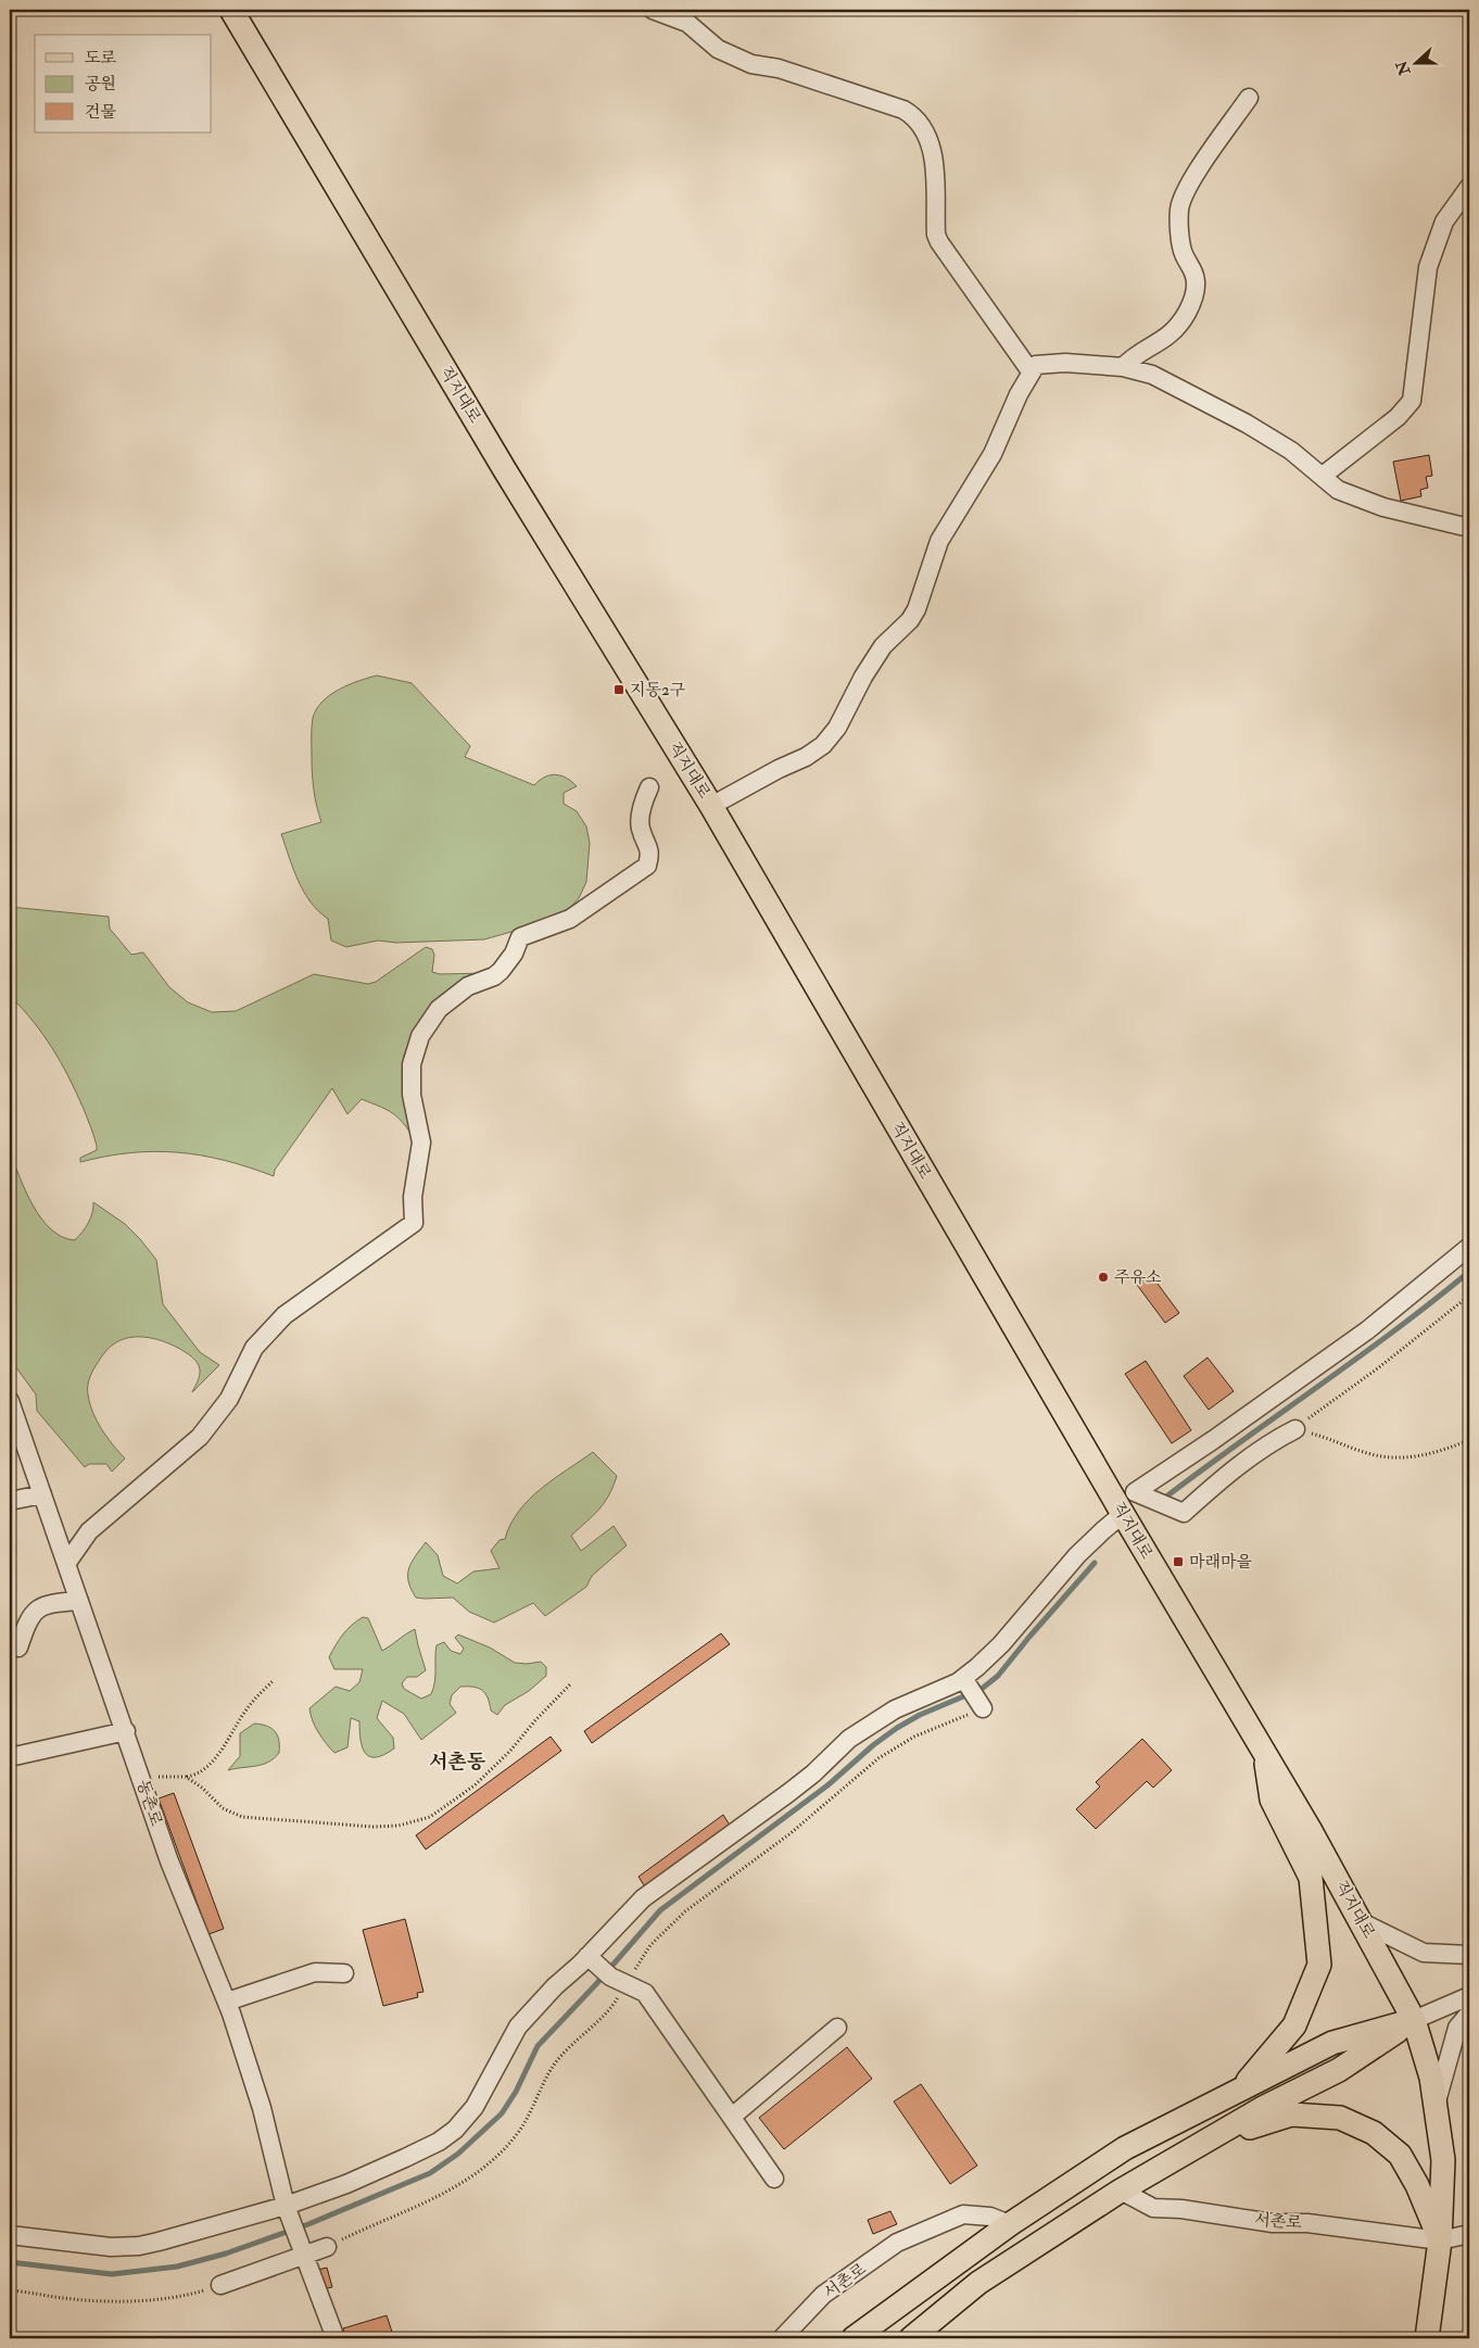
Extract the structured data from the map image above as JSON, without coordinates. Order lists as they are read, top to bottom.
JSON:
{
  "streets": {
    "main road": ["직지대로"],
    "street": ["동촌로", "서촌로"]
  },
  "crossings": [
    ["직지대로", "서촌로"]
  ],
  "districts": ["서촌동"],
  "places": {
    "transit": ["지동2구", "마래마을"],
    "other": ["주유소"]
  },
  "legend": ["도로", "공원", "건물"],
  "north": "left"
}
